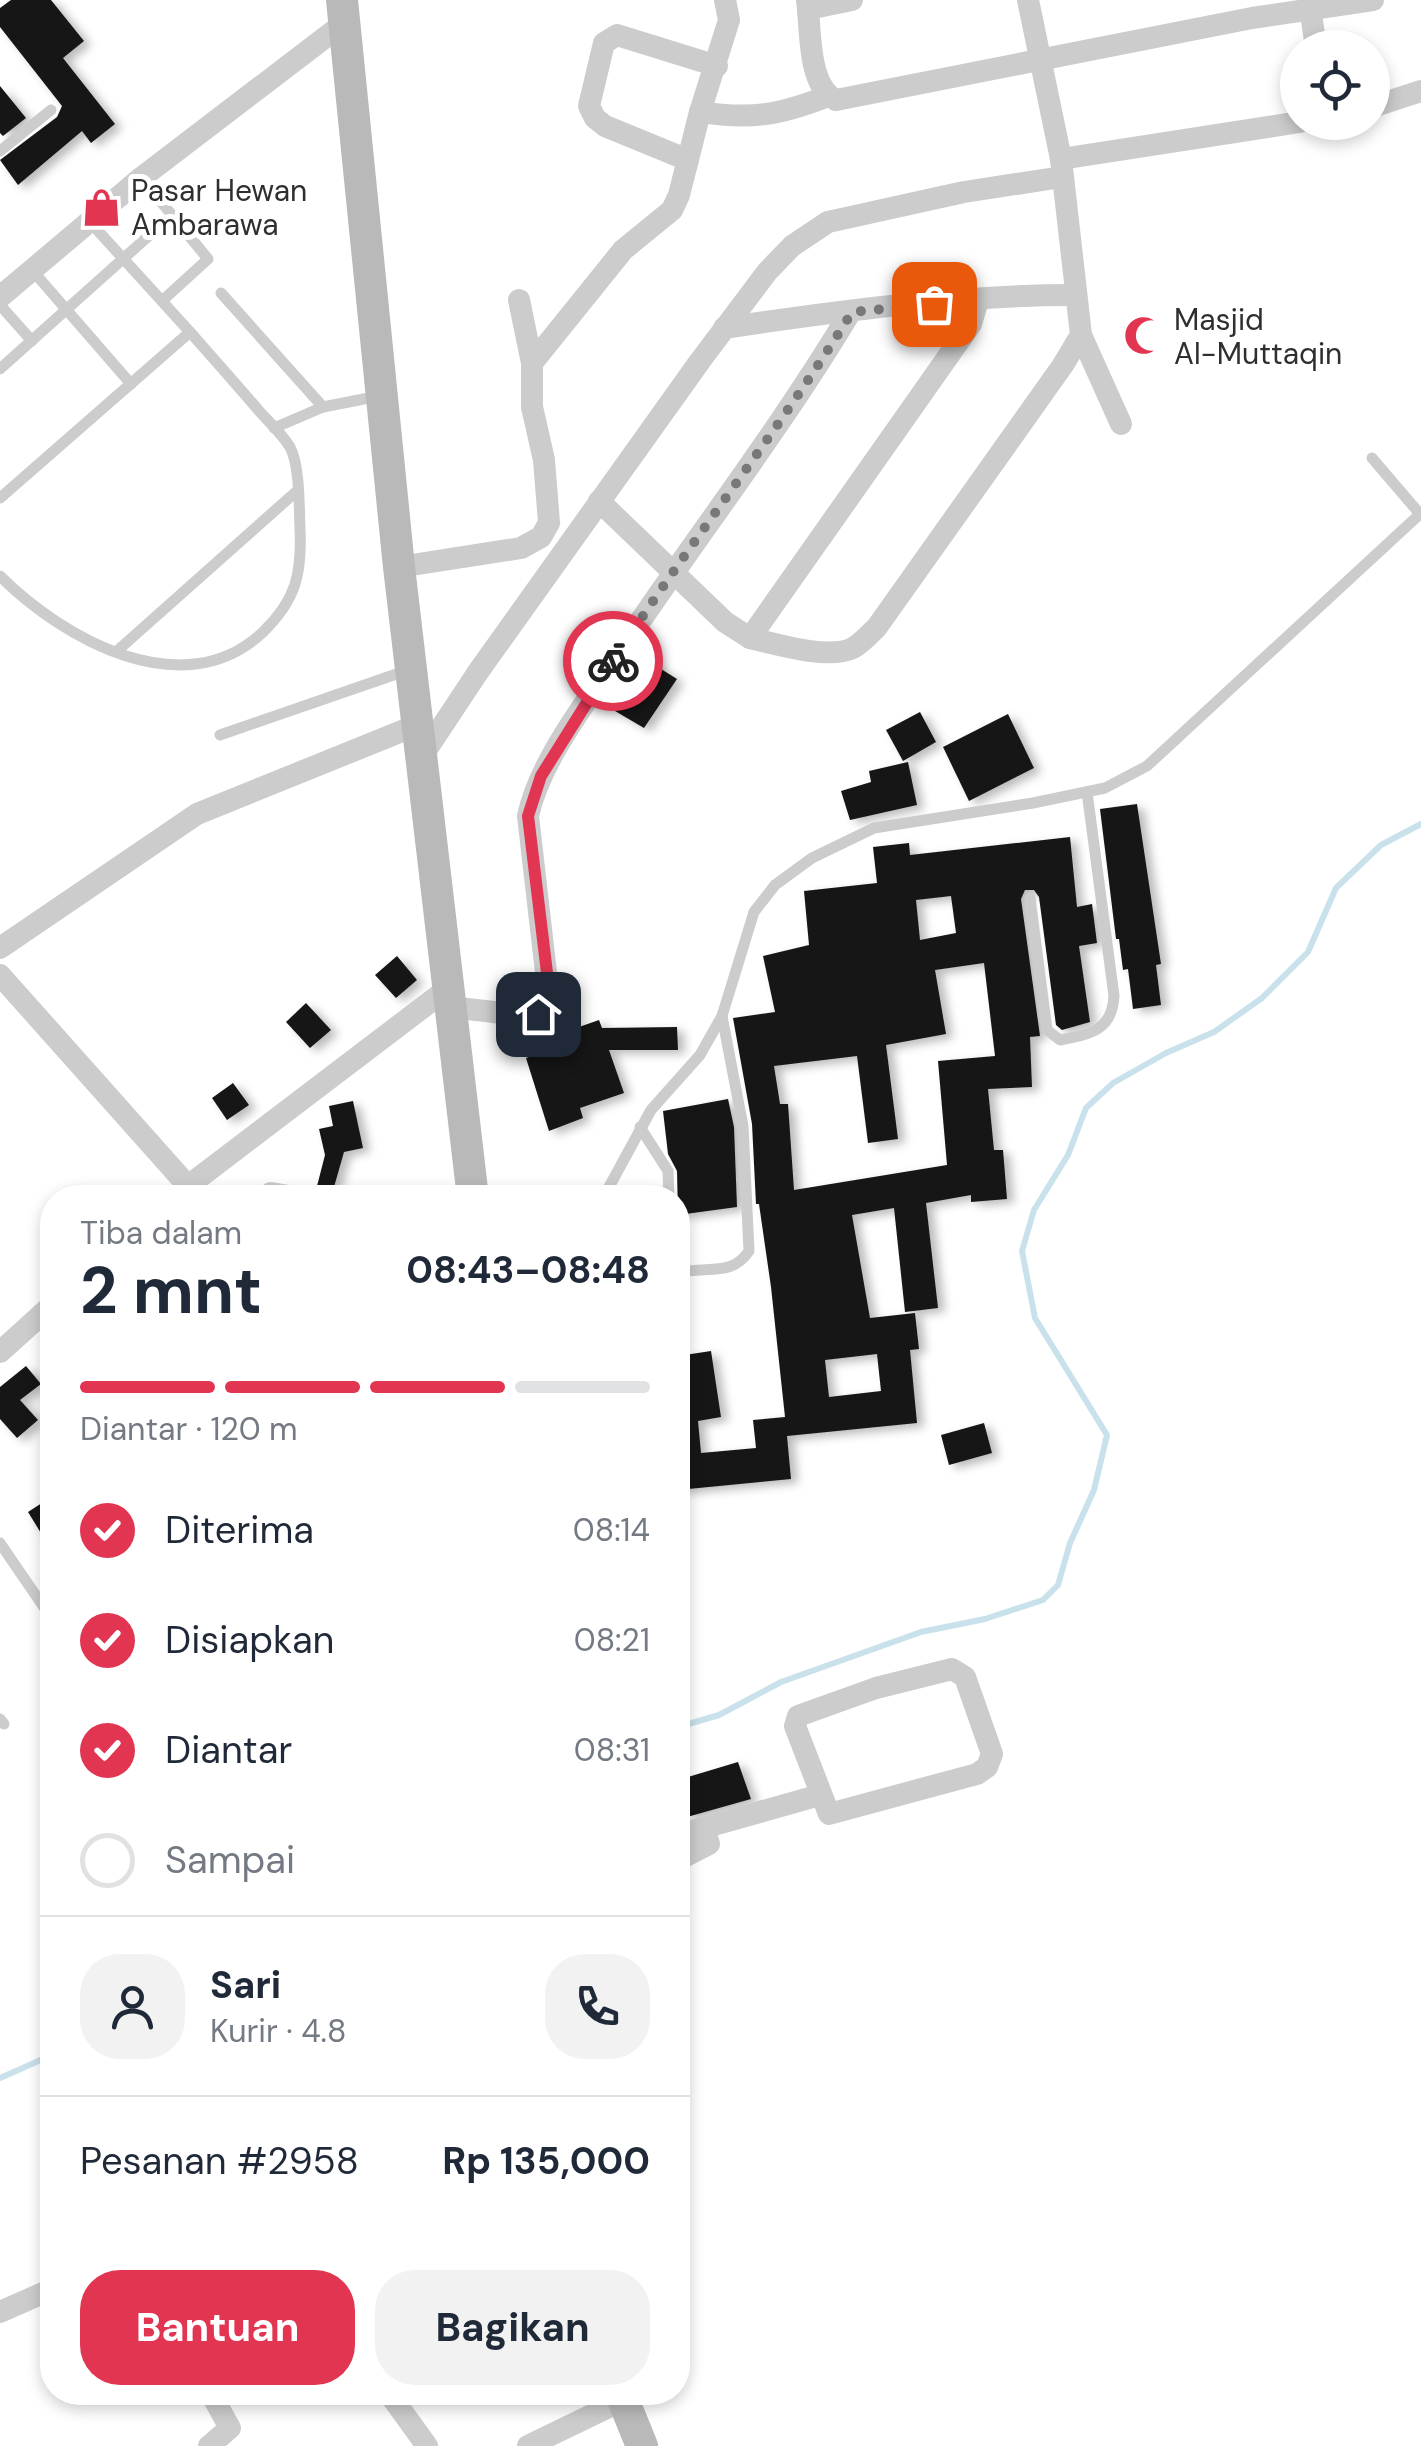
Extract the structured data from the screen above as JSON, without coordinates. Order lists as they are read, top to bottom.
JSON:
{
  "places": {
    "shop": ["Pasar Hewan Ambarawa"],
    "mosque": ["Masjid Al-Muttaqin"]
  },
  "page": {
    "heading": ["2 mnt", "Tiba dalam", "08:43–08:48"],
    "panel": [
      "Sari",
      "Kurir · 4.8",
      "Pesanan #2958",
      "Rp 135,000"
    ],
    "bar": "Diantar · 120 m",
    "list": [
      ["Diterima", "08:14"],
      ["Disiapkan", "08:21"],
      ["Diantar", "08:31"],
      "Sampai"
    ],
    "buttons": ["Bantuan", "Bagikan"]
  }
}
